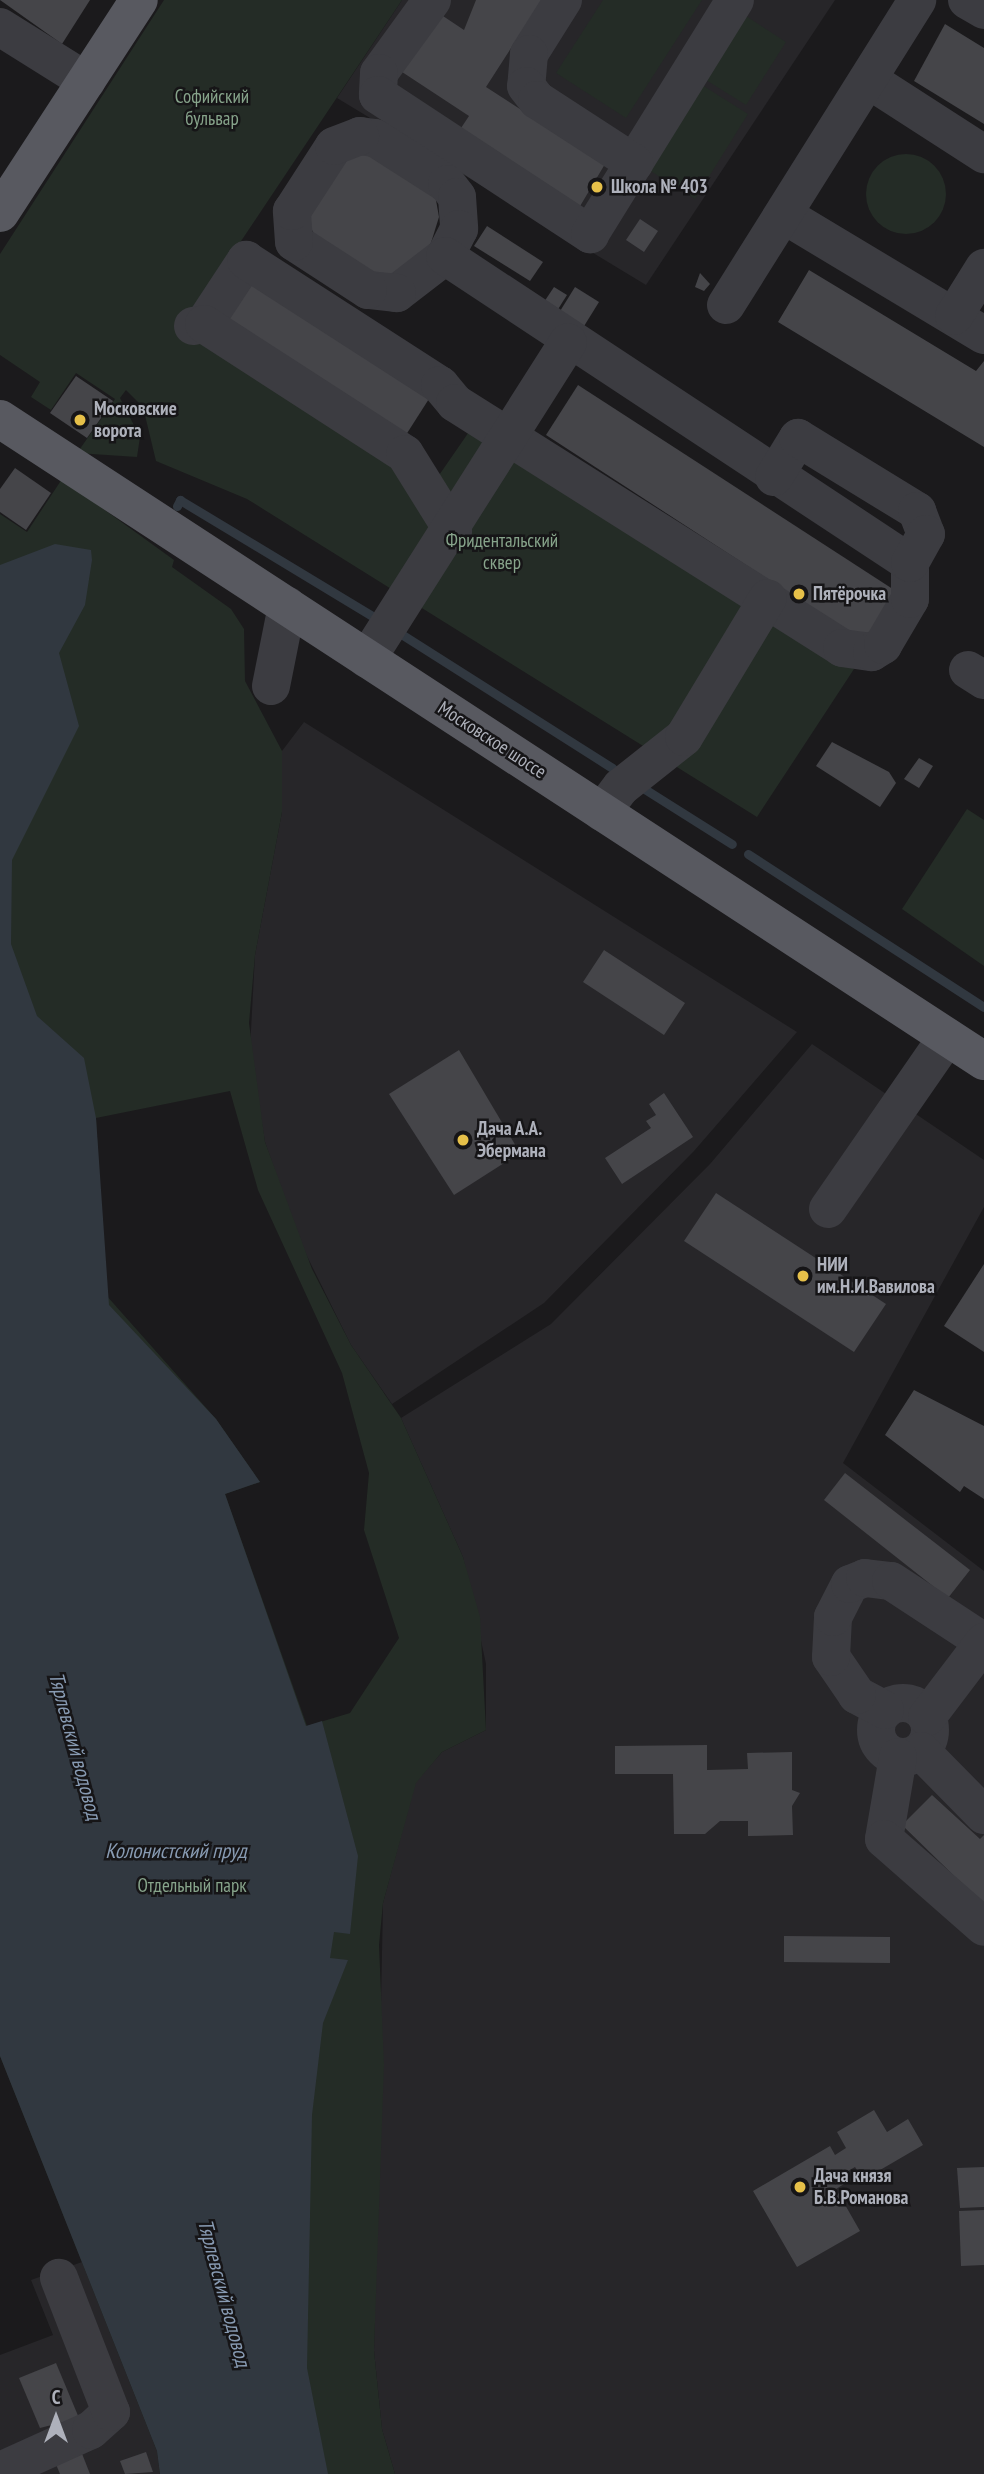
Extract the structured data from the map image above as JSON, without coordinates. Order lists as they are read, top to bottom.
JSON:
{
  "streets": {
    "main road": ["Московское шоссе"]
  },
  "water": ["Тярлевский водовод", "Колонистский пруд"],
  "parks": ["Софийский бульвар", "Фридентальский сквер", "Отдельный парк"],
  "places": [
    "Школа № 403",
    "Московские ворота",
    "Пятёрочка",
    "Дача А.А. Эбермана",
    "НИИ им.Н.И.Вавилова",
    "Дача князя Б.В.Романова"
  ],
  "north": "top"
}
